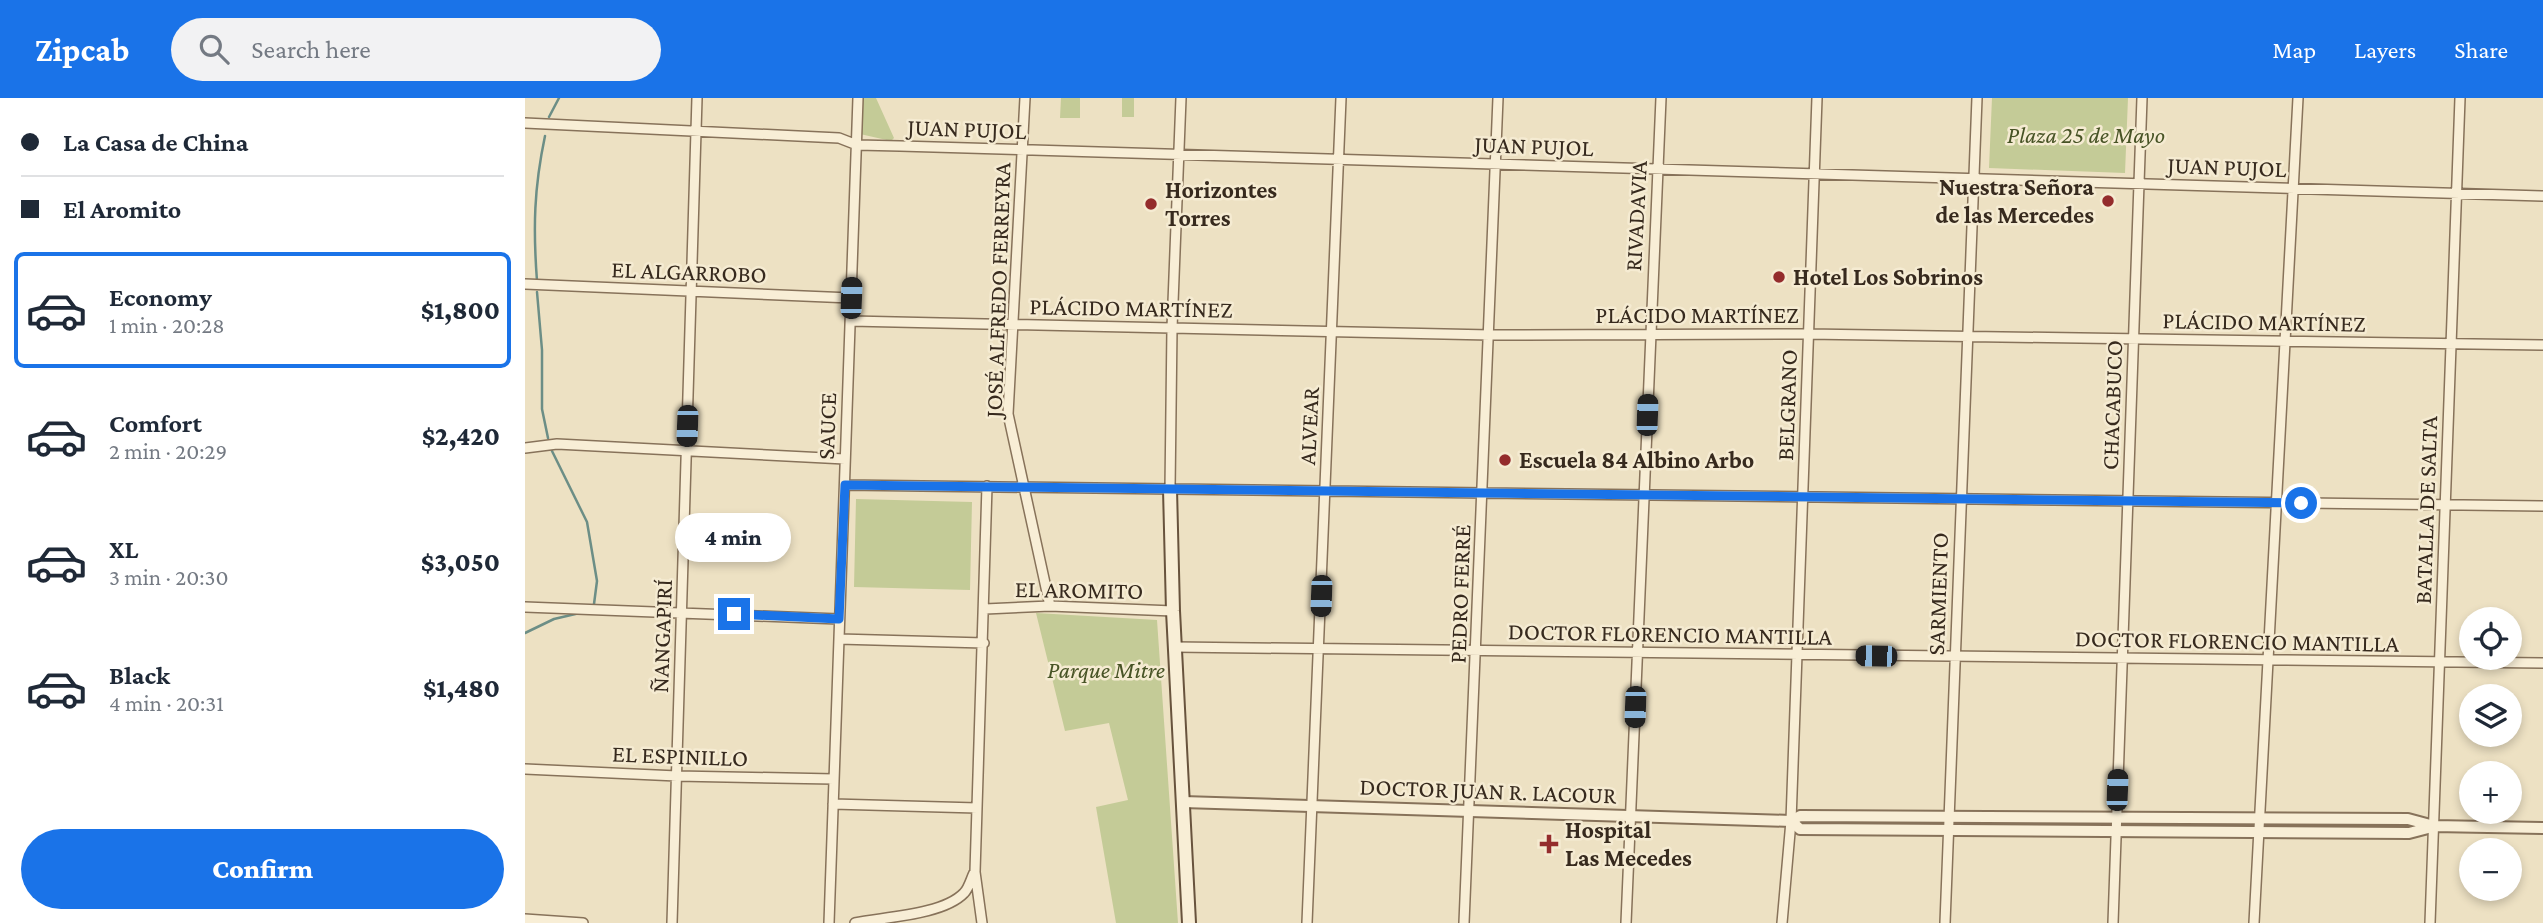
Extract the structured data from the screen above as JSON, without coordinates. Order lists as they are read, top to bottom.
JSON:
{
  "streets": {
    "street": [
      "JUAN PUJOL",
      "RIVADAVIA",
      "EL ALGARROBO",
      "JOSÉ ALFREDO FERREYRA",
      "PLÁCIDO MARTÍNEZ",
      "BELGRANO",
      "CHACABUCO",
      "SAUCE",
      "ALVEAR",
      "BATALLA DE SALTA",
      "EL AROMITO",
      "PEDRO FERRÉ",
      "SARMIENTO",
      "DOCTOR FLORENCIO MANTILLA",
      "ÑANGAPIRÍ",
      "EL ESPINILLO",
      "DOCTOR JUAN R. LACOUR"
    ]
  },
  "crossings": [
    ["JUAN PUJOL", "RIVADAVIA"],
    ["JUAN PUJOL", "JOSÉ ALFREDO FERREYRA"],
    ["JUAN PUJOL", "BELGRANO"],
    ["JUAN PUJOL", "CHACABUCO"],
    ["JUAN PUJOL", "SAUCE"],
    ["JUAN PUJOL", "ALVEAR"],
    ["JUAN PUJOL", "BATALLA DE SALTA"],
    ["JUAN PUJOL", "PEDRO FERRÉ"],
    ["JUAN PUJOL", "SARMIENTO"],
    ["JUAN PUJOL", "ÑANGAPIRÍ"],
    ["RIVADAVIA", "PLÁCIDO MARTÍNEZ"],
    ["RIVADAVIA", "DOCTOR FLORENCIO MANTILLA"],
    ["RIVADAVIA", "DOCTOR JUAN R. LACOUR"],
    ["EL ALGARROBO", "SAUCE"],
    ["EL ALGARROBO", "ÑANGAPIRÍ"],
    ["JOSÉ ALFREDO FERREYRA", "PLÁCIDO MARTÍNEZ"],
    ["JOSÉ ALFREDO FERREYRA", "EL AROMITO"],
    ["PLÁCIDO MARTÍNEZ", "BELGRANO"],
    ["PLÁCIDO MARTÍNEZ", "CHACABUCO"],
    ["PLÁCIDO MARTÍNEZ", "SAUCE"],
    ["PLÁCIDO MARTÍNEZ", "ALVEAR"],
    ["PLÁCIDO MARTÍNEZ", "BATALLA DE SALTA"],
    ["PLÁCIDO MARTÍNEZ", "PEDRO FERRÉ"],
    ["PLÁCIDO MARTÍNEZ", "SARMIENTO"],
    ["BELGRANO", "DOCTOR FLORENCIO MANTILLA"],
    ["BELGRANO", "DOCTOR JUAN R. LACOUR"],
    ["CHACABUCO", "DOCTOR FLORENCIO MANTILLA"],
    ["SAUCE", "EL ESPINILLO"],
    ["ALVEAR", "DOCTOR FLORENCIO MANTILLA"],
    ["ALVEAR", "DOCTOR JUAN R. LACOUR"],
    ["BATALLA DE SALTA", "DOCTOR FLORENCIO MANTILLA"],
    ["PEDRO FERRÉ", "DOCTOR FLORENCIO MANTILLA"],
    ["PEDRO FERRÉ", "DOCTOR JUAN R. LACOUR"],
    ["SARMIENTO", "DOCTOR FLORENCIO MANTILLA"],
    ["ÑANGAPIRÍ", "EL ESPINILLO"]
  ],
  "parks": ["Plaza 25 de Mayo", "Parque Mitre"],
  "places": {
    "other": [
      "Nuestra Señora de las Mercedes",
      "Horizontes Torres",
      "Hotel Los Sobrinos",
      "Escuela 84 Albino Arbo"
    ],
    "health": ["Hospital Las Mecedes"]
  },
  "page": {
    "header": "Zipcab",
    "search": "Search here",
    "nav": ["Map", "Layers", "Share"],
    "banner": ["La Casa de China", "El Aromito"],
    "list": [
      {
        "name": "Economy",
        "note": "1 min · 20:28",
        "value": "$1,800"
      },
      {
        "name": "Comfort",
        "note": "2 min · 20:29",
        "value": "$2,420"
      },
      {
        "name": "XL",
        "note": "3 min · 20:30",
        "value": "$3,050"
      },
      {
        "name": "Black",
        "note": "4 min · 20:31",
        "value": "$1,480"
      }
    ],
    "bubble": "4 min",
    "map_buttons": ["+", "−"],
    "buttons": "Confirm"
  }
}
